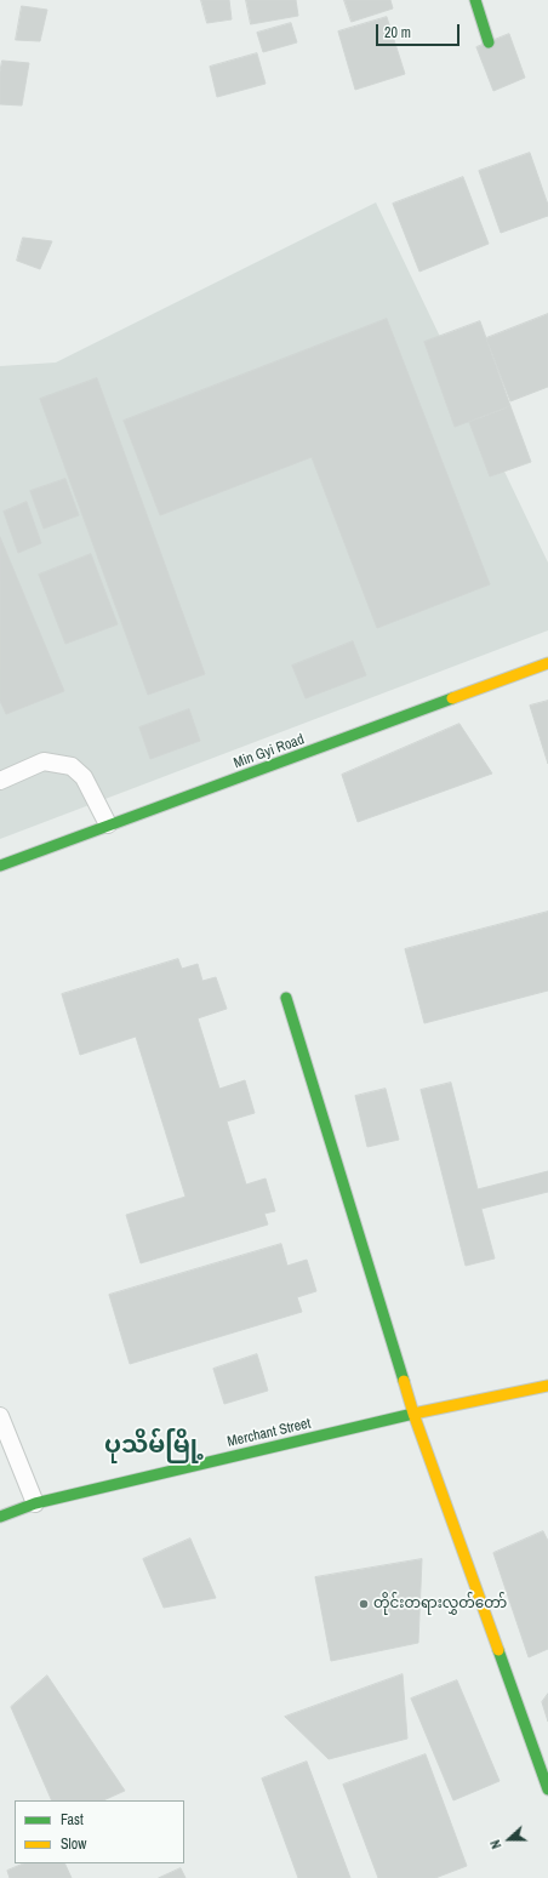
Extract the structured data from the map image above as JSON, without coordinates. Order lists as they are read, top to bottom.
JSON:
{
  "streets": {
    "main road": ["Min Gyi Road", "Merchant Street"]
  },
  "districts": ["ပုသိမ်မြို့"],
  "places": ["တိုင်းတရားလွှတ်တော်"],
  "legend": ["Fast", "Slow"],
  "scale_bar": "20 m",
  "north": "left"
}
